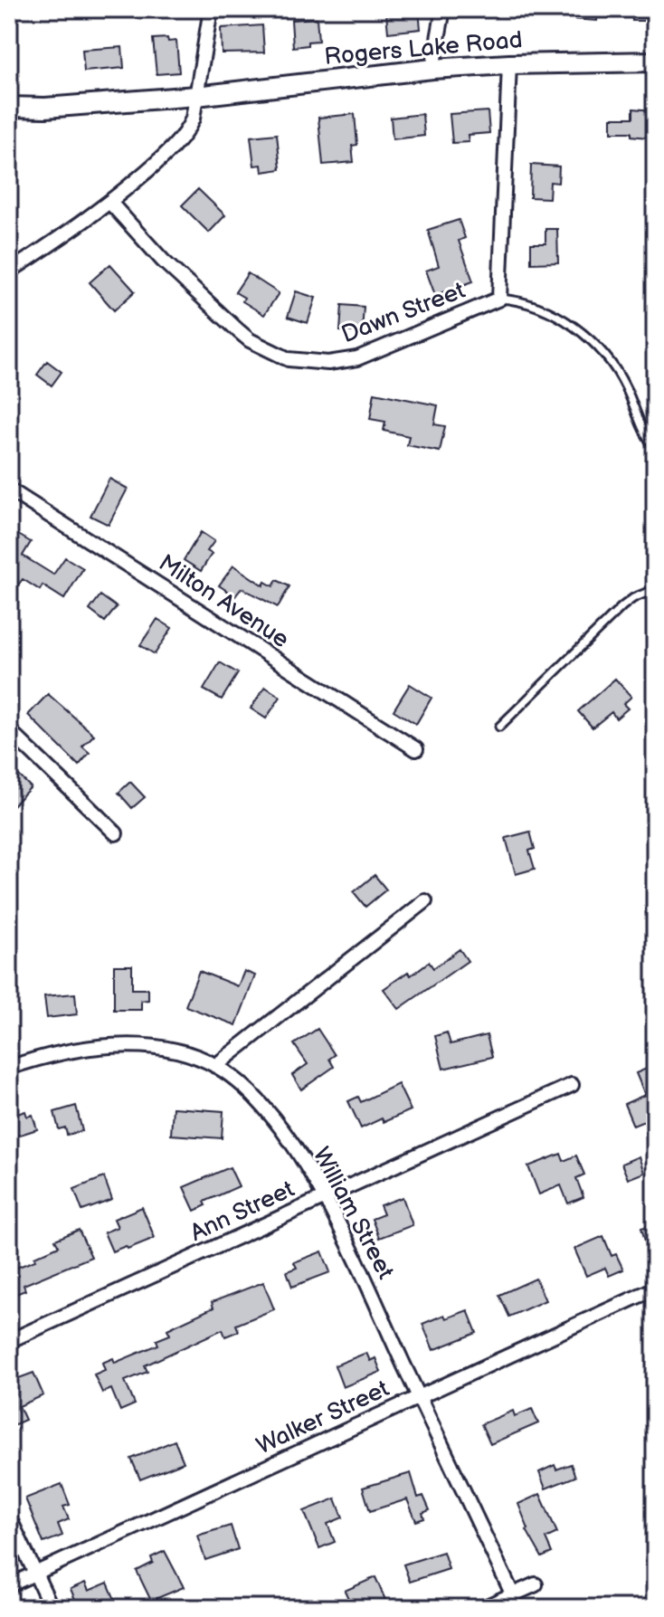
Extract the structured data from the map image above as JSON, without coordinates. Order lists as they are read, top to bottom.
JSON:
{
  "streets": {
    "main road": ["Rogers Lake Road"],
    "street": [
      "Dawn Street",
      "Milton Avenue",
      "Ann Street",
      "William Street",
      "Walker Street"
    ]
  },
  "crossings": [
    ["Ann Street", "William Street"],
    ["William Street", "Walker Street"]
  ]
}
